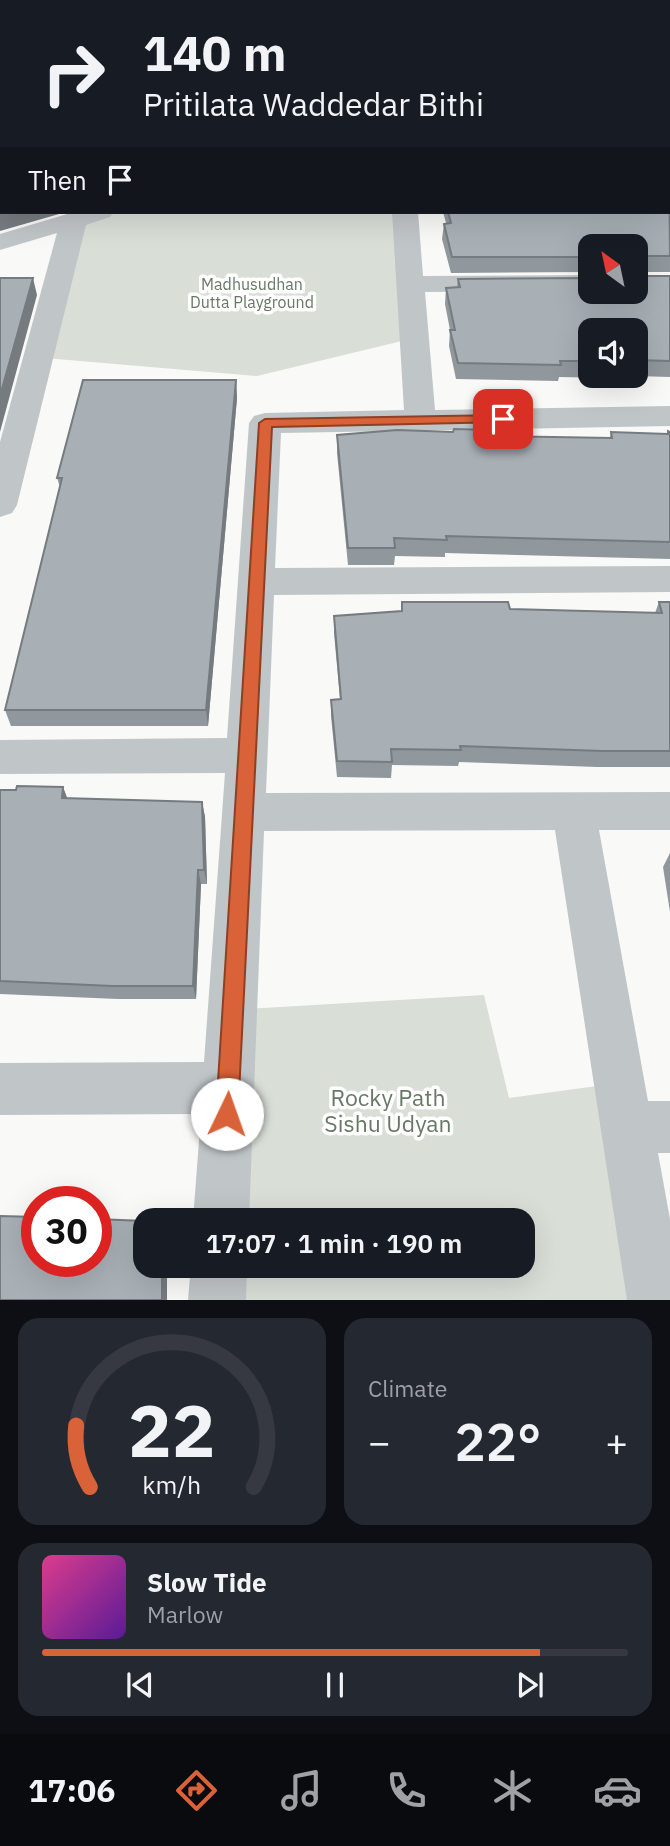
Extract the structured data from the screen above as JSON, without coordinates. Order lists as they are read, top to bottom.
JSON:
{
  "parks": ["Madhusudhan Dutta Playground", "Rocky Path Sishu Udyan"],
  "north": "top left",
  "page": {
    "turn": ["140 m", "Pritilata Waddedar Bithi"],
    "then": "Then",
    "limit": "30",
    "trip": "17:07 · 1 min · 190 m",
    "tile": "Climate",
    "heat": ["−", "22°", "+"],
    "song": ["Slow Tide", "Marlow"],
    "tabs": "17:06",
    "gauge": ["22", "km/h"]
  }
}
